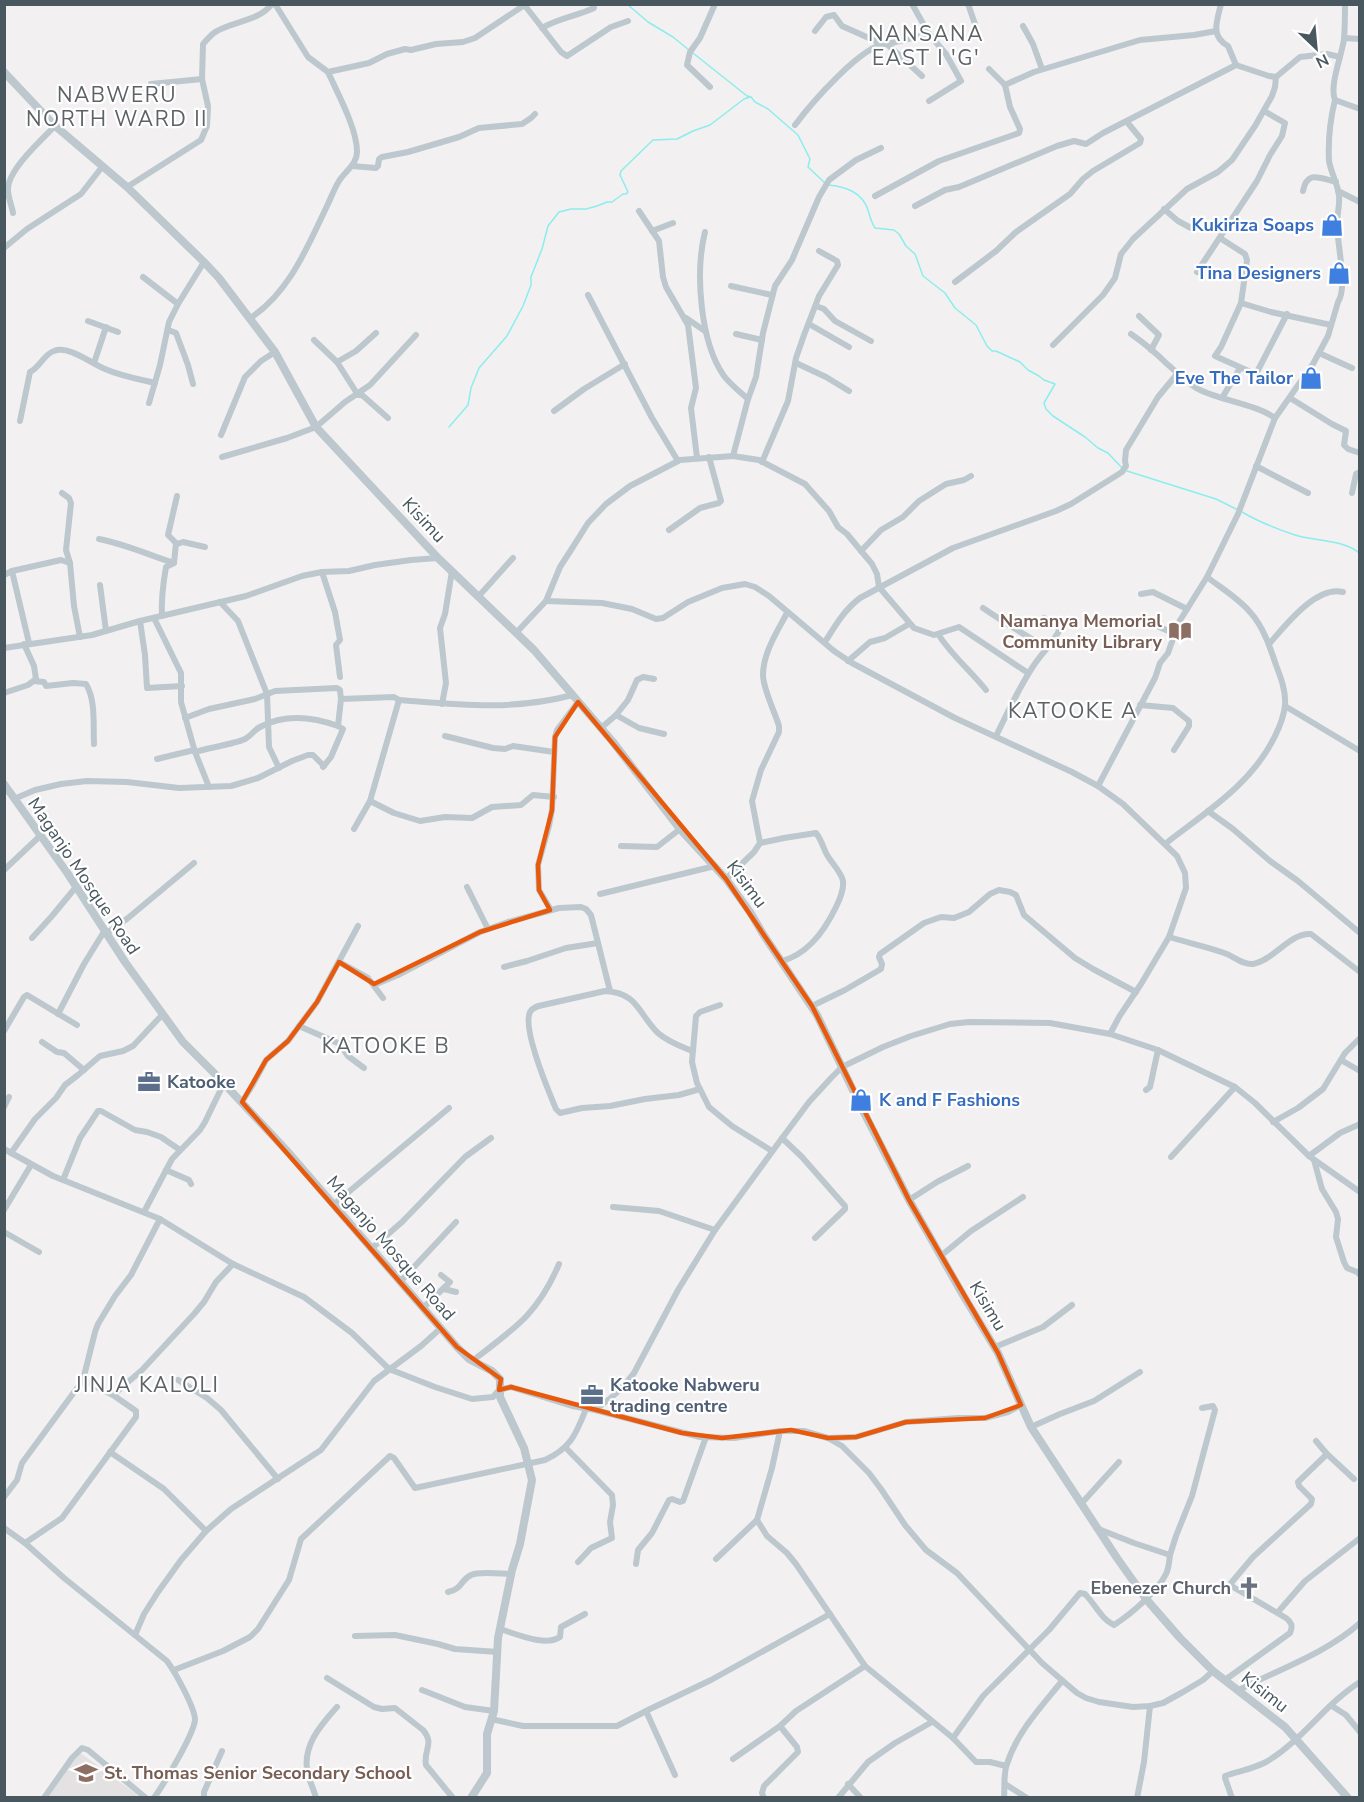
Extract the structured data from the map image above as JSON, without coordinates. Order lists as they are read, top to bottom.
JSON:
{
  "streets": {
    "street": ["Kisimu", "Maganjo Mosque Road"]
  },
  "districts": [
    "NANSANA EAST I 'G'",
    "NABWERU NORTH WARD II",
    "KATOOKE A",
    "KATOOKE B",
    "JINJA KALOLI"
  ],
  "places": {
    "shop": [
      "Kukiriza Soaps",
      "Tina Designers",
      "Eve The Tailor",
      "K and F Fashions"
    ],
    "library": ["Namanya Memorial Community Library"],
    "office": ["Katooke", "Katooke Nabweru trading centre"],
    "church": ["Ebenezer Church"],
    "school or university": ["St. Thomas Senior Secondary School"]
  },
  "north": "bottom right"
}
